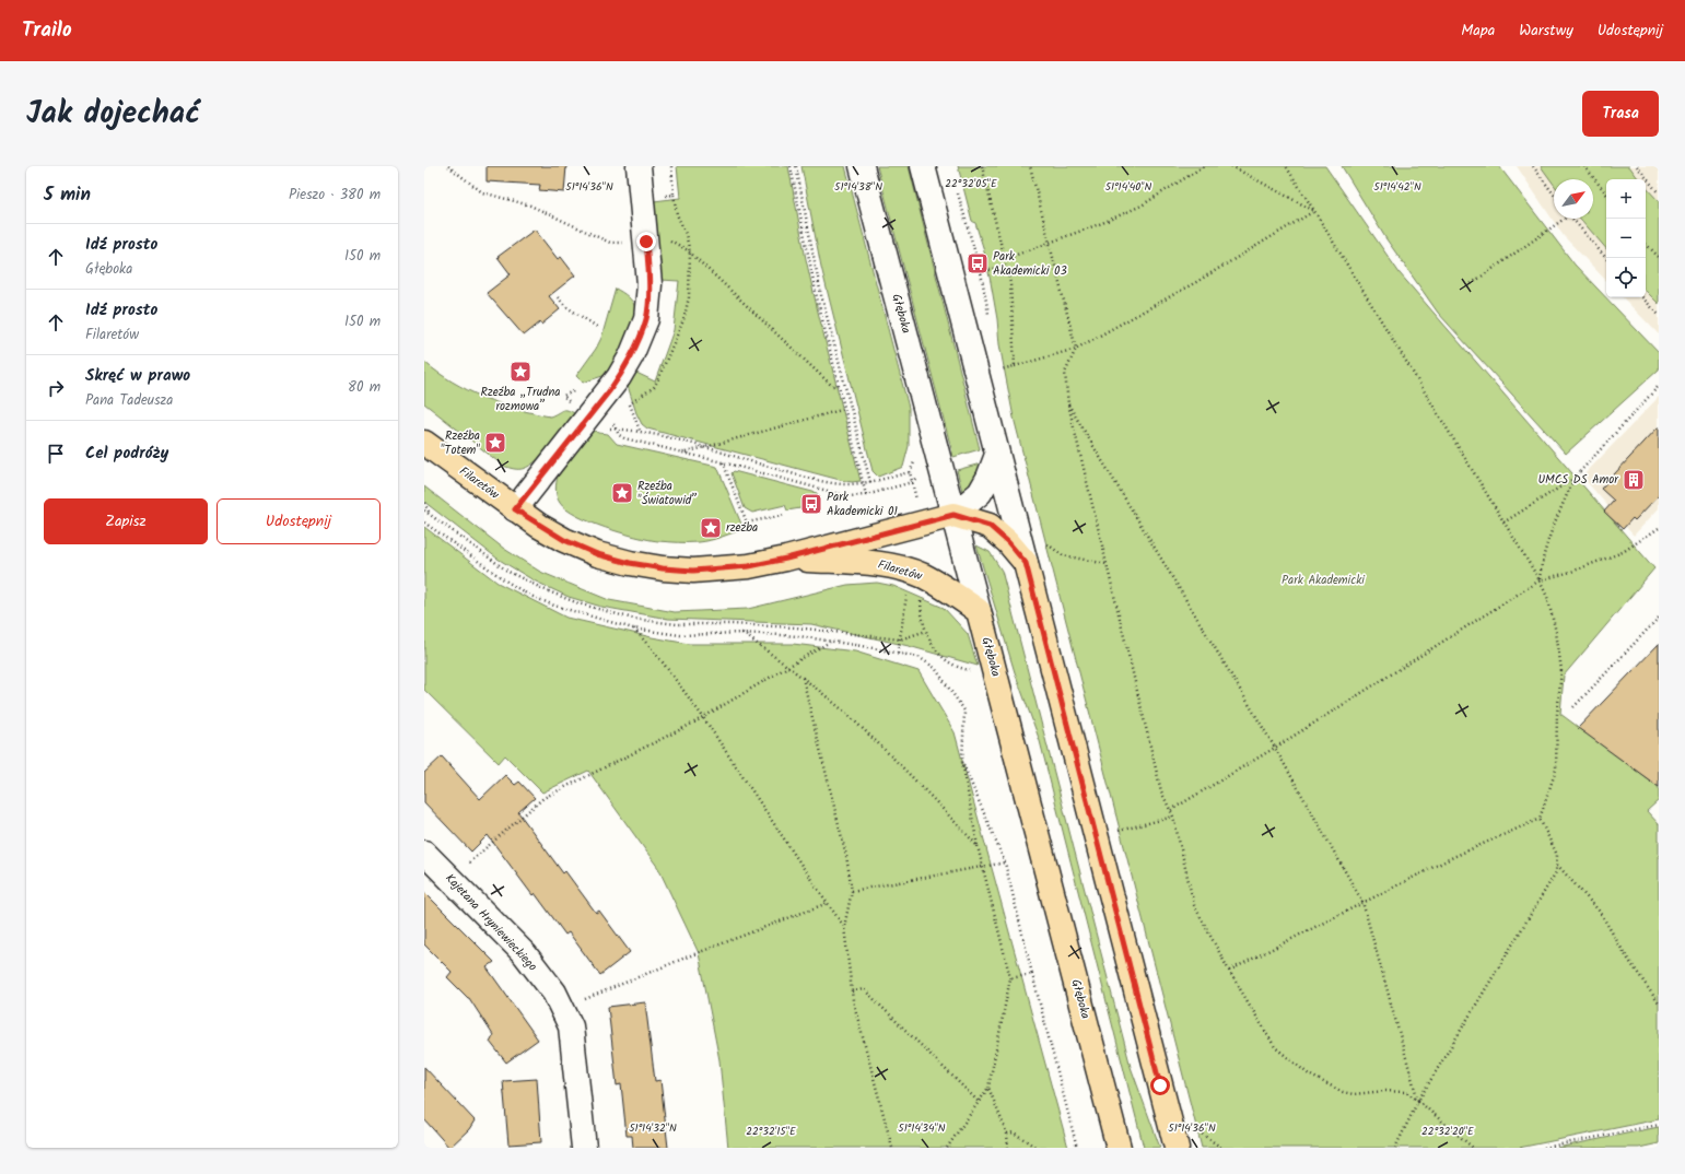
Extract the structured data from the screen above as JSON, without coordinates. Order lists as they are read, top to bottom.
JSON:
{
  "streets": {
    "main road": ["Głęboka", "Filaretów"],
    "street": ["Kajetana Hryniewieckiego"]
  },
  "crossings": [
    ["Głęboka", "Filaretów"]
  ],
  "parks": ["Park Akademicki"],
  "places": {
    "bus stop": ["Park Akademicki 03", "Park Akademicki 01"],
    "place": [
      "Rzeźba „Trudna rozmowa”",
      "Rzeźba \"Totem\"",
      "Rzeźba \"Światowid”",
      "rzeźba"
    ],
    "building": ["UMCS DS Amor"]
  },
  "north": "top right",
  "page": {
    "header": "Trailo",
    "nav": ["Mapa", "Warstwy", "Udostępnij"],
    "title": "Jak dojechać",
    "buttons": [
      "Trasa",
      ["Zapisz", "Udostępnij"]
    ],
    "heading": ["5 min", "Pieszo · 380 m"],
    "map_buttons": ["+", "−"],
    "list": [
      ["Idź prosto", "Głęboka", "150 m"],
      ["Idź prosto", "Filaretów", "150 m"],
      ["Skręć w prawo", "Pana Tadeusza", "80 m"],
      "Cel podróży"
    ]
  },
  "coordinates": [
    "22°32'05\"E",
    "51°14'36\"N",
    "51°14'38\"N",
    "51°14'40\"N",
    "51°14'42\"N",
    "51°14'32\"N",
    "51°14'34\"N",
    "22°32'15\"E",
    "22°32'20\"E"
  ]
}
